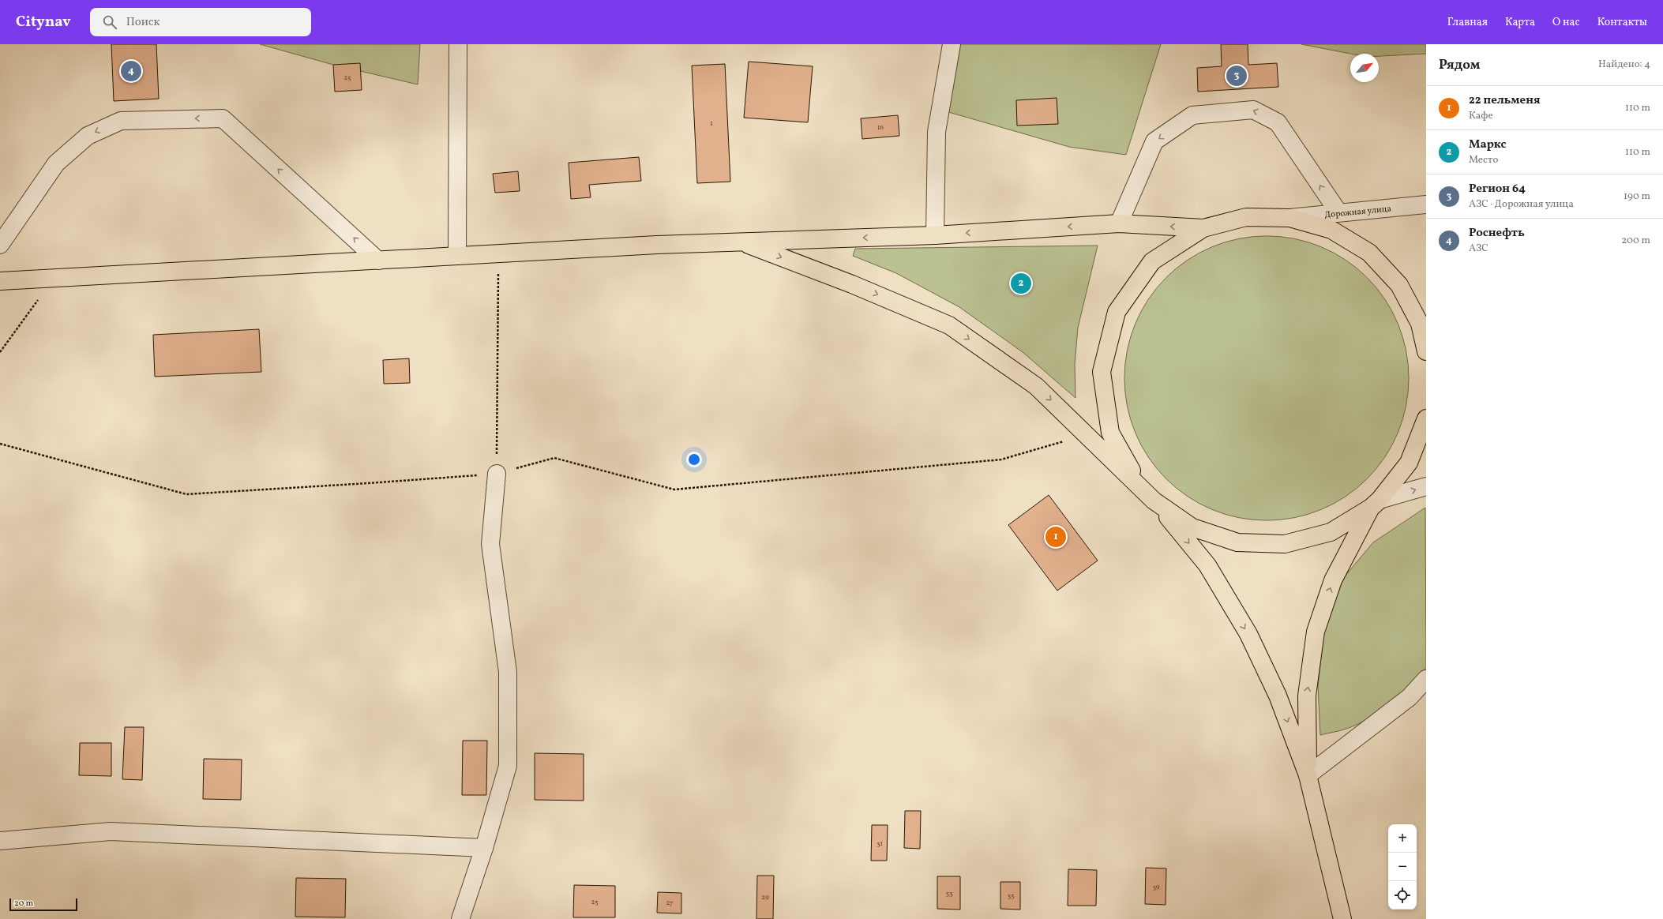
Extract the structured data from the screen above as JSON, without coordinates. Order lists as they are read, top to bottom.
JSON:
{
  "streets": {
    "street": ["Дорожная улица"]
  },
  "house_numbers": [
    "25",
    "1",
    "16",
    "31",
    "39",
    "33",
    "35",
    "29",
    "25",
    "27"
  ],
  "scale_bar": "20 m",
  "north": "top right",
  "page": {
    "header": "Citynav",
    "search": "Поиск",
    "nav": [
      "Главная",
      "Карта",
      "О нас",
      "Контакты"
    ],
    "heading": ["Рядом", "Найдено: 4"],
    "pins": [
      "4",
      "3",
      "2",
      "1"
    ],
    "list": [
      {
        "mark": "1",
        "name": "22 пельменя",
        "note": "Кафе",
        "value": "110 m"
      },
      {
        "mark": "2",
        "name": "Маркс",
        "note": "Место",
        "value": "110 m"
      },
      {
        "mark": "3",
        "name": "Регион 64",
        "note": "АЗС · Дорожная улица",
        "value": "190 m"
      },
      {
        "mark": "4",
        "name": "Роснефть",
        "note": "АЗС",
        "value": "200 m"
      }
    ],
    "map_buttons": ["+", "−"],
    "scale": "20 m"
  }
}
